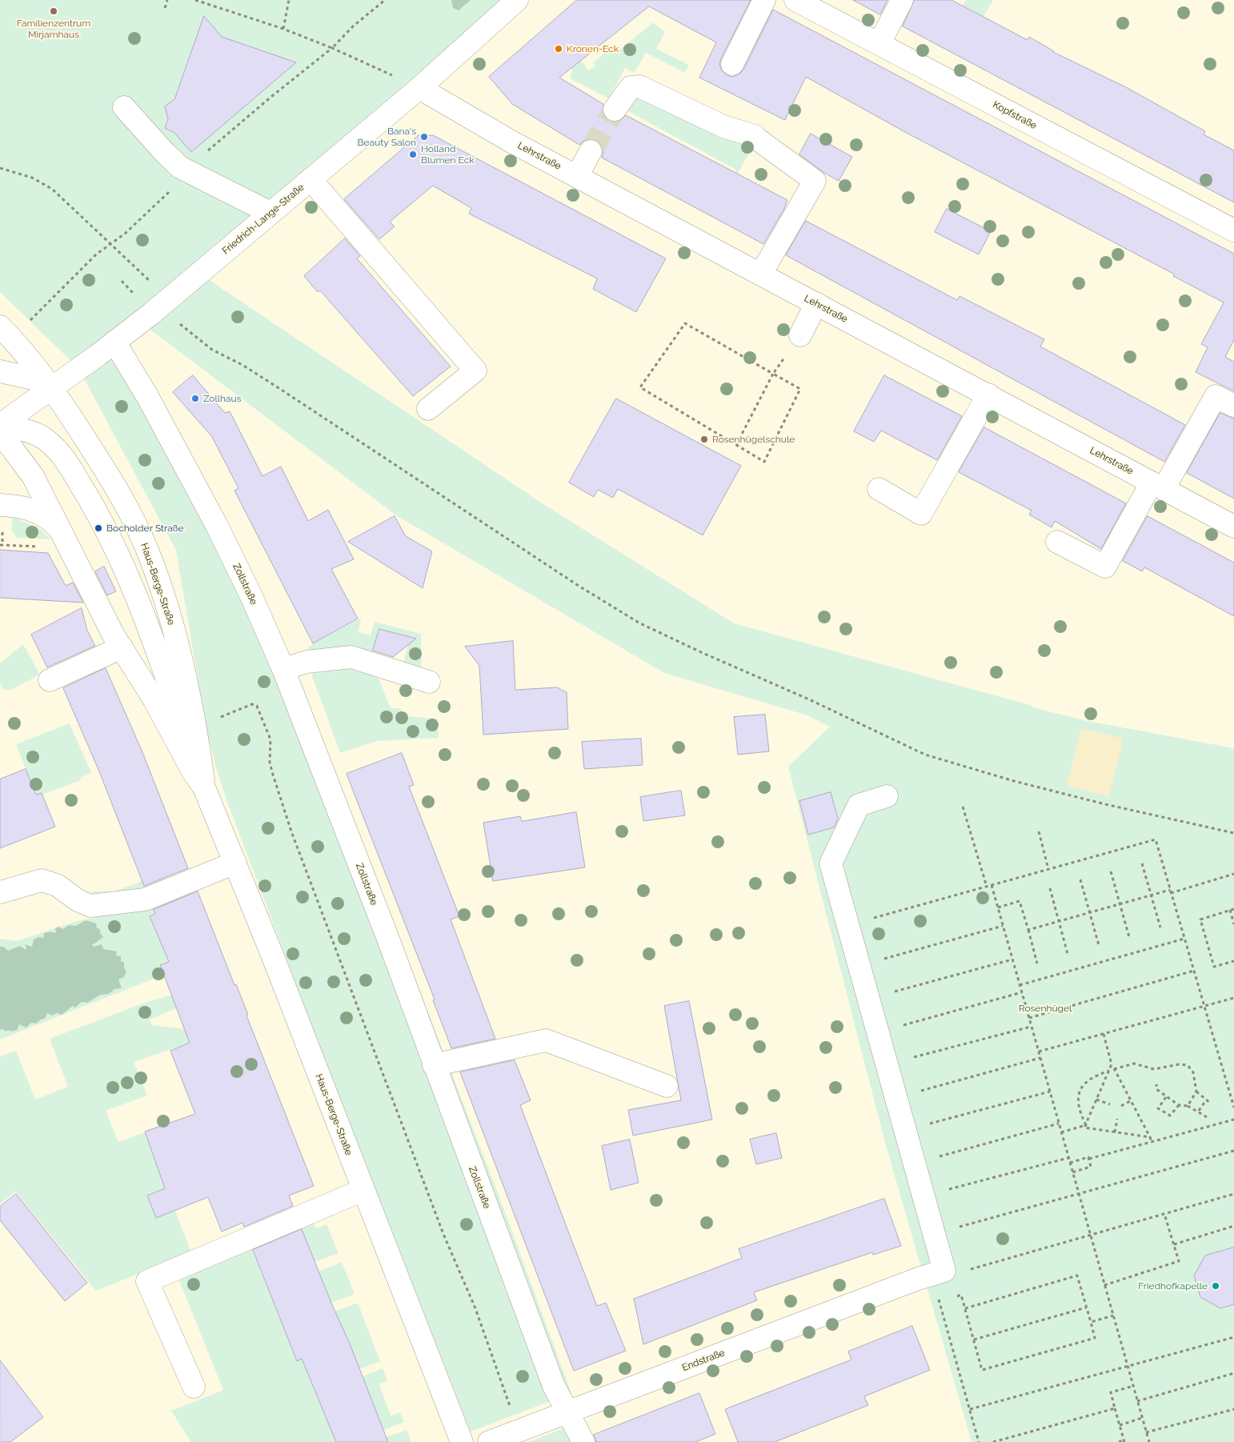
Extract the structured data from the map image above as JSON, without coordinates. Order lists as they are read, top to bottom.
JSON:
{
  "streets": {
    "street": [
      "Kopfstraße",
      "Lehrstraße",
      "Friedrich-Lange-Straße",
      "Haus-Berge-Straße",
      "Zollstraße",
      "Endstraße"
    ]
  },
  "crossings": [
    ["Lehrstraße", "Friedrich-Lange-Straße"],
    ["Friedrich-Lange-Straße", "Haus-Berge-Straße"],
    ["Friedrich-Lange-Straße", "Zollstraße"],
    ["Zollstraße", "Endstraße"]
  ],
  "parks": ["Rosenhügel"],
  "places": [
    "Familienzentrum Mirjamhaus",
    "Kronen-Eck",
    "Bana's Beauty Salon",
    "Holland Blumen Eck",
    "Zollhaus",
    "Rosenhügelschule",
    "Bocholder Straße",
    "Friedhofkapelle"
  ]
}
